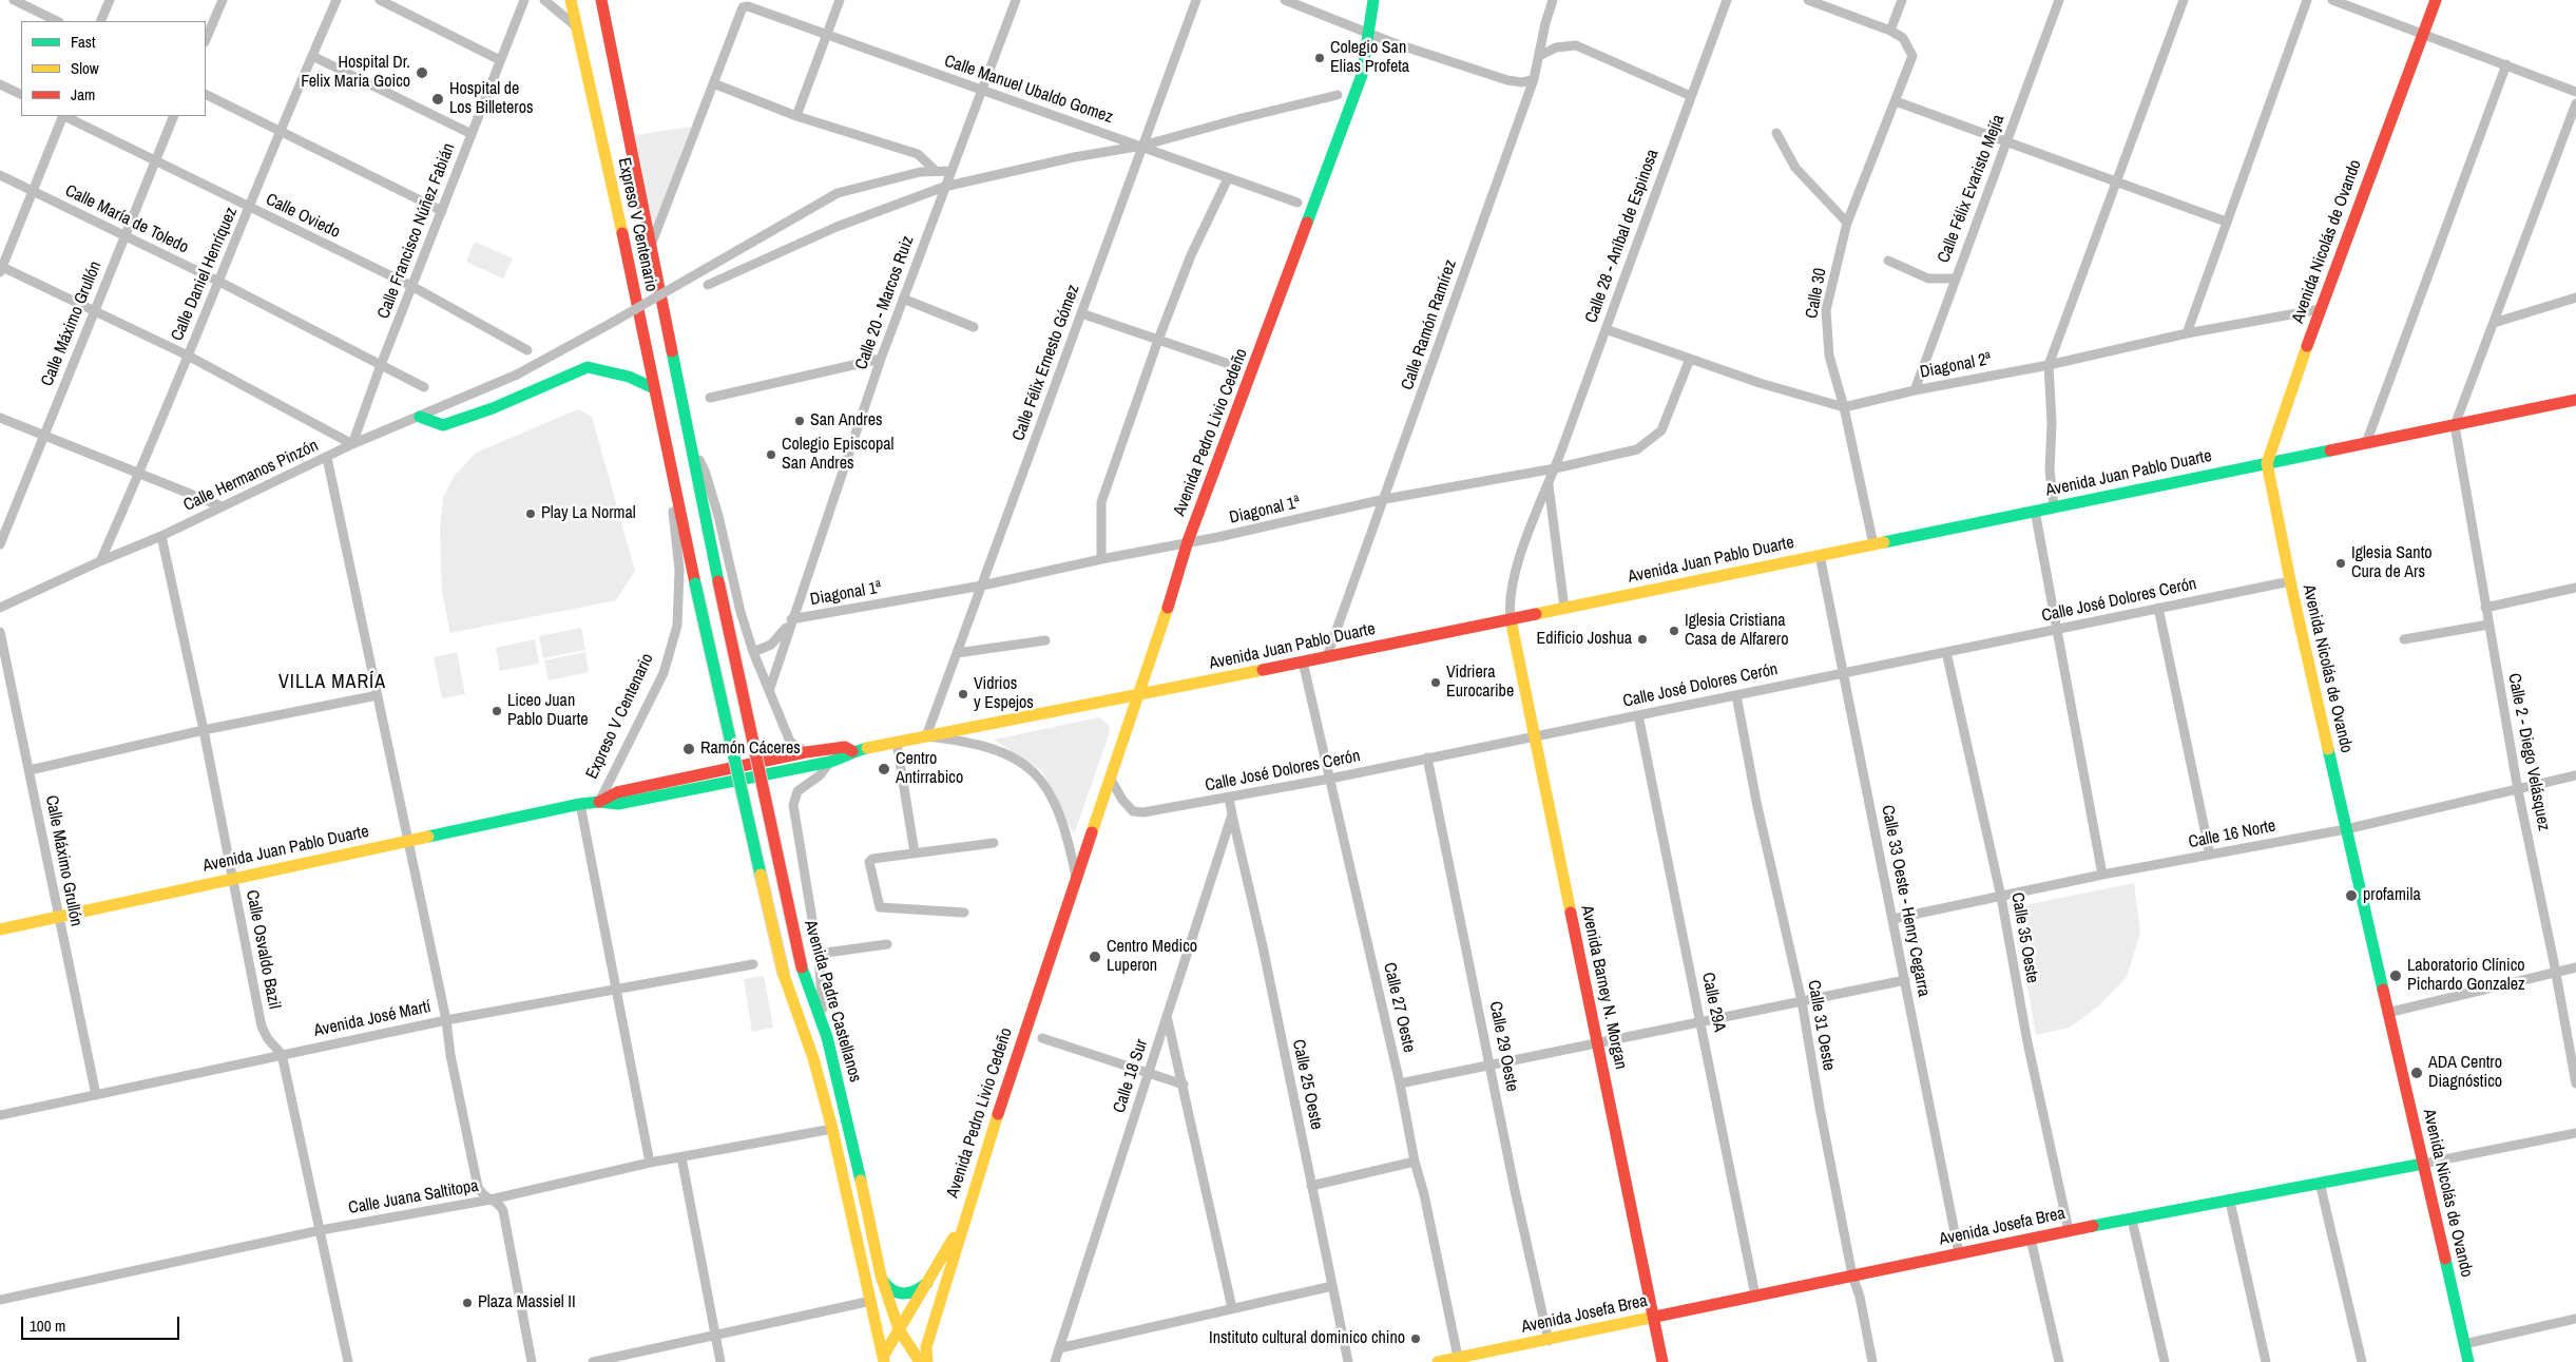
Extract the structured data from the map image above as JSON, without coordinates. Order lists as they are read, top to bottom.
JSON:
{
  "streets": {
    "main road": [
      "Expreso V Centenario",
      "Avenida Nicolás de Ovando",
      "Avenida Pedro Livio Cedeño",
      "Avenida Juan Pablo Duarte",
      "Avenida Barney N. Morgan",
      "Avenida Padre Castellanos",
      "Avenida Josefa Brea"
    ],
    "street": [
      "Calle Manuel Ubaldo Gomez",
      "Calle Félix Evaristo Mejía",
      "Calle Oviedo",
      "Calle María de Toledo",
      "Calle Francisco Núñez Fabián",
      "Calle 28 - Aníbal de Espinosa",
      "Calle Daniel Henríquez",
      "Calle 30",
      "Calle 20 - Marcos Ruiz",
      "Calle Máximo Grullón",
      "Calle Ramón Ramírez",
      "Calle Félix Ernesto Gómez",
      "Diagonal 2ª",
      "Calle Hermanos Pinzón",
      "Diagonal 1ª",
      "Calle José Dolores Cerón",
      "Calle 2 - Diego Velásquez",
      "Calle 16 Norte",
      "Calle 33 Oeste - Henry Cegarra",
      "Calle 35 Oeste",
      "Calle Osvaldo Bazil",
      "Calle 29A",
      "Calle 27 Oeste",
      "Avenida José Martí",
      "Calle 31 Oeste",
      "Calle 29 Oeste",
      "Calle 18 Sur",
      "Calle 25 Oeste",
      "Calle Juana Saltitopa"
    ]
  },
  "crossings": [
    ["Calle Manuel Ubaldo Gomez", "Calle 20 - Marcos Ruiz"],
    ["Calle Manuel Ubaldo Gomez", "Calle Félix Ernesto Gómez"],
    ["Calle Félix Evaristo Mejía", "Diagonal 2ª"],
    ["Calle Oviedo", "Calle Francisco Núñez Fabián"],
    ["Calle Oviedo", "Calle Daniel Henríquez"],
    ["Calle Oviedo", "Calle Máximo Grullón"],
    ["Calle María de Toledo", "Calle Francisco Núñez Fabián"],
    ["Calle María de Toledo", "Calle Daniel Henríquez"],
    ["Calle María de Toledo", "Calle Máximo Grullón"],
    ["Expreso V Centenario", "Calle 20 - Marcos Ruiz"],
    ["Expreso V Centenario", "Avenida Juan Pablo Duarte"],
    ["Expreso V Centenario", "Avenida Padre Castellanos"],
    ["Calle Francisco Núñez Fabián", "Calle Hermanos Pinzón"],
    ["Calle 28 - Aníbal de Espinosa", "Diagonal 2ª"],
    ["Calle 28 - Aníbal de Espinosa", "Avenida Juan Pablo Duarte"],
    ["Calle 28 - Aníbal de Espinosa", "Diagonal 1ª"],
    ["Calle 28 - Aníbal de Espinosa", "Avenida Barney N. Morgan"],
    ["Avenida Nicolás de Ovando", "Diagonal 2ª"],
    ["Avenida Nicolás de Ovando", "Avenida Juan Pablo Duarte"],
    ["Avenida Nicolás de Ovando", "Calle José Dolores Cerón"],
    ["Avenida Nicolás de Ovando", "Calle 16 Norte"],
    ["Avenida Nicolás de Ovando", "Avenida Josefa Brea"],
    ["Calle Daniel Henríquez", "Calle Hermanos Pinzón"],
    ["Calle 30", "Diagonal 2ª"],
    ["Calle 30", "Avenida Juan Pablo Duarte"],
    ["Calle 20 - Marcos Ruiz", "Diagonal 1ª"],
    ["Calle Máximo Grullón", "Avenida Juan Pablo Duarte"],
    ["Calle Máximo Grullón", "Avenida José Martí"],
    ["Calle Ramón Ramírez", "Avenida Juan Pablo Duarte"],
    ["Calle Ramón Ramírez", "Diagonal 1ª"],
    ["Calle Félix Ernesto Gómez", "Avenida Juan Pablo Duarte"],
    ["Calle Félix Ernesto Gómez", "Diagonal 1ª"],
    ["Diagonal 2ª", "Diagonal 1ª"],
    ["Avenida Pedro Livio Cedeño", "Avenida Juan Pablo Duarte"],
    ["Avenida Pedro Livio Cedeño", "Diagonal 1ª"],
    ["Avenida Pedro Livio Cedeño", "Calle José Dolores Cerón"],
    ["Avenida Juan Pablo Duarte", "Calle 2 - Diego Velásquez"],
    ["Avenida Juan Pablo Duarte", "Calle 33 Oeste - Henry Cegarra"],
    ["Avenida Juan Pablo Duarte", "Calle Osvaldo Bazil"],
    ["Avenida Juan Pablo Duarte", "Avenida Barney N. Morgan"],
    ["Avenida Juan Pablo Duarte", "Calle 27 Oeste"],
    ["Calle Hermanos Pinzón", "Calle Osvaldo Bazil"],
    ["Calle José Dolores Cerón", "Calle 33 Oeste - Henry Cegarra"],
    ["Calle José Dolores Cerón", "Calle 35 Oeste"],
    ["Calle José Dolores Cerón", "Avenida Barney N. Morgan"],
    ["Calle José Dolores Cerón", "Calle 29A"],
    ["Calle José Dolores Cerón", "Calle 27 Oeste"],
    ["Calle José Dolores Cerón", "Calle 31 Oeste"],
    ["Calle José Dolores Cerón", "Calle 29 Oeste"],
    ["Calle José Dolores Cerón", "Calle 18 Sur"],
    ["Calle 2 - Diego Velásquez", "Calle 16 Norte"],
    ["Calle 16 Norte", "Calle 33 Oeste - Henry Cegarra"],
    ["Calle 16 Norte", "Calle 35 Oeste"],
    ["Calle 33 Oeste - Henry Cegarra", "Avenida Josefa Brea"],
    ["Calle 35 Oeste", "Avenida Josefa Brea"],
    ["Calle Osvaldo Bazil", "Avenida José Martí"],
    ["Calle Osvaldo Bazil", "Calle Juana Saltitopa"],
    ["Avenida Barney N. Morgan", "Avenida Josefa Brea"],
    ["Avenida Padre Castellanos", "Calle Juana Saltitopa"],
    ["Calle 29A", "Avenida Josefa Brea"],
    ["Calle 27 Oeste", "Avenida Josefa Brea"],
    ["Calle 31 Oeste", "Avenida Josefa Brea"],
    ["Calle 29 Oeste", "Avenida Josefa Brea"],
    ["Calle 18 Sur", "Calle 25 Oeste"]
  ],
  "districts": ["VILLA MARÍA"],
  "places": [
    "Colegio San Elias Profeta",
    "Hospital Dr. Felix Maria Goico",
    "Hospital de Los Billeteros",
    "San Andres",
    "Colegio Episcopal San Andres",
    "Play La Normal",
    "Iglesia Santo Cura de Ars",
    "Iglesia Cristiana Casa de Alfarero",
    "Edificio Joshua",
    "Vidriera Eurocaribe",
    "Vidrios y Espejos",
    "Liceo Juan Pablo Duarte",
    "Ramón Cáceres",
    "Centro Antirrabico",
    "profamila",
    "Centro Medico Luperon",
    "Laboratorio Clínico Pichardo Gonzalez",
    "ADA Centro Diagnóstico",
    "Plaza Massiel II",
    "Instituto cultural dominico chino"
  ],
  "legend": ["Fast", "Slow", "Jam"],
  "scale_bar": "100 m"
}
